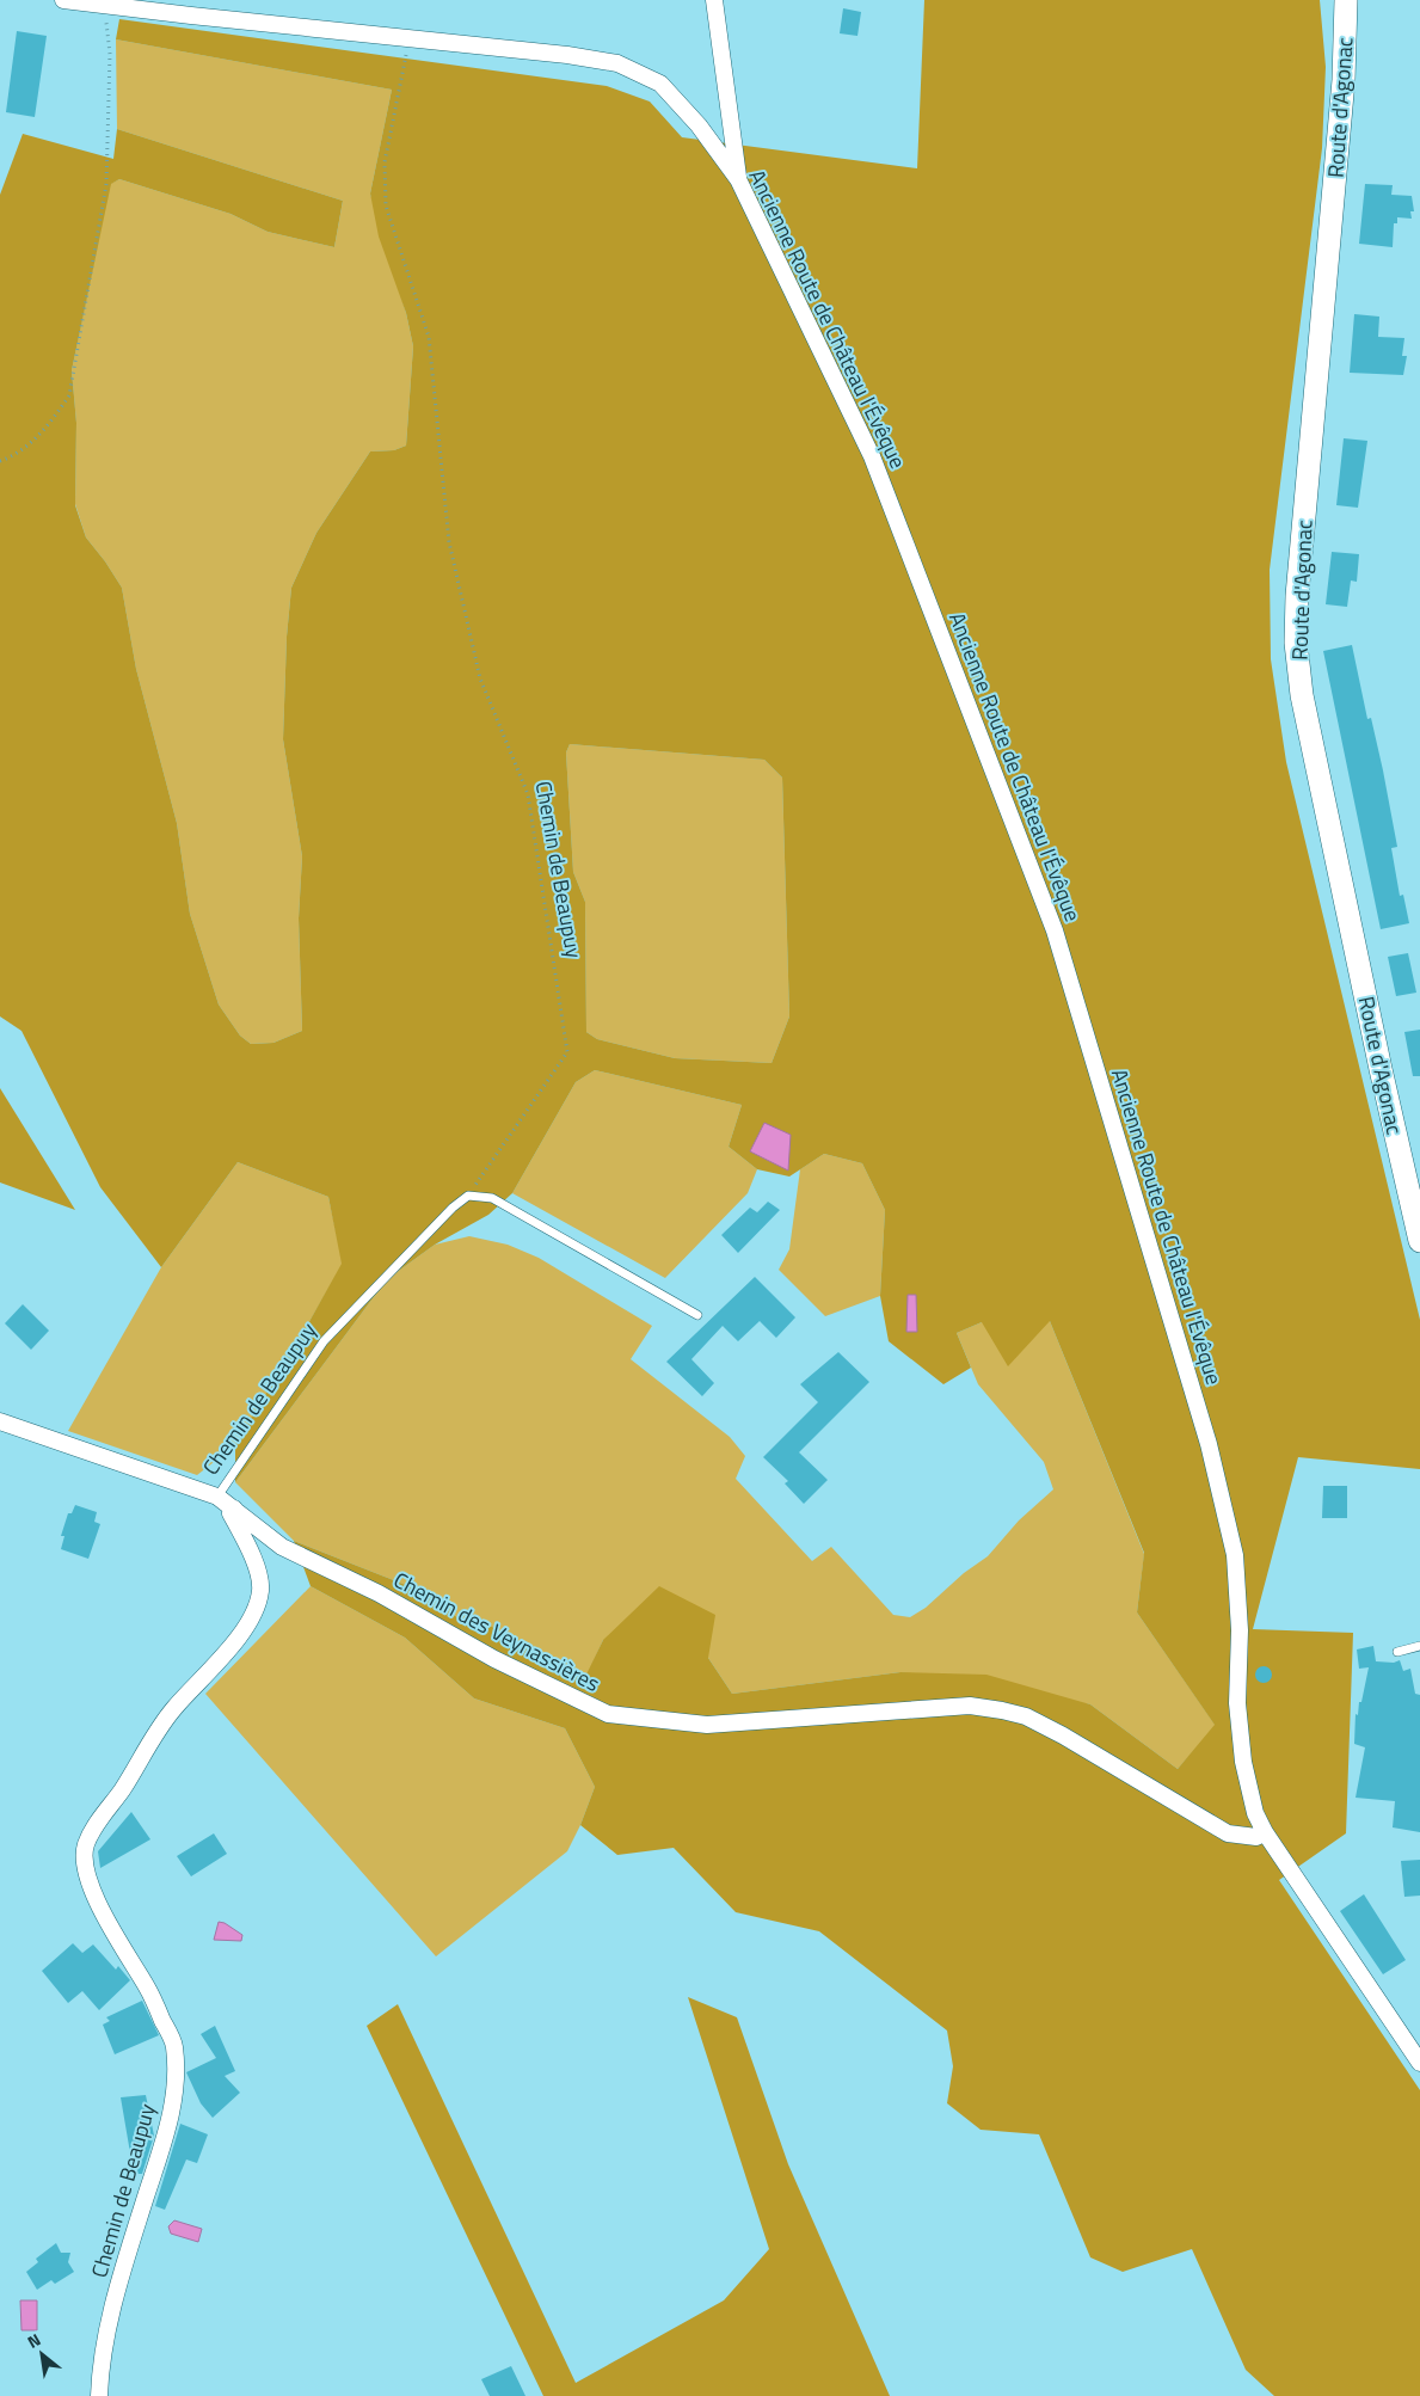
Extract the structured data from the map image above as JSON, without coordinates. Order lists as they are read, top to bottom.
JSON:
{
  "streets": {
    "main road": ["Route d'Agonac"],
    "street": ["Ancienne Route de Château l'Évêque", "Chemin de Beaupuy", "Chemin des Veynassières"]
  },
  "crossings": [
    ["Ancienne Route de Château l'Évêque", "Chemin de Beaupuy"],
    ["Ancienne Route de Château l'Évêque", "Chemin des Veynassières"],
    ["Chemin de Beaupuy", "Chemin des Veynassières"]
  ],
  "north": "top left"
}
